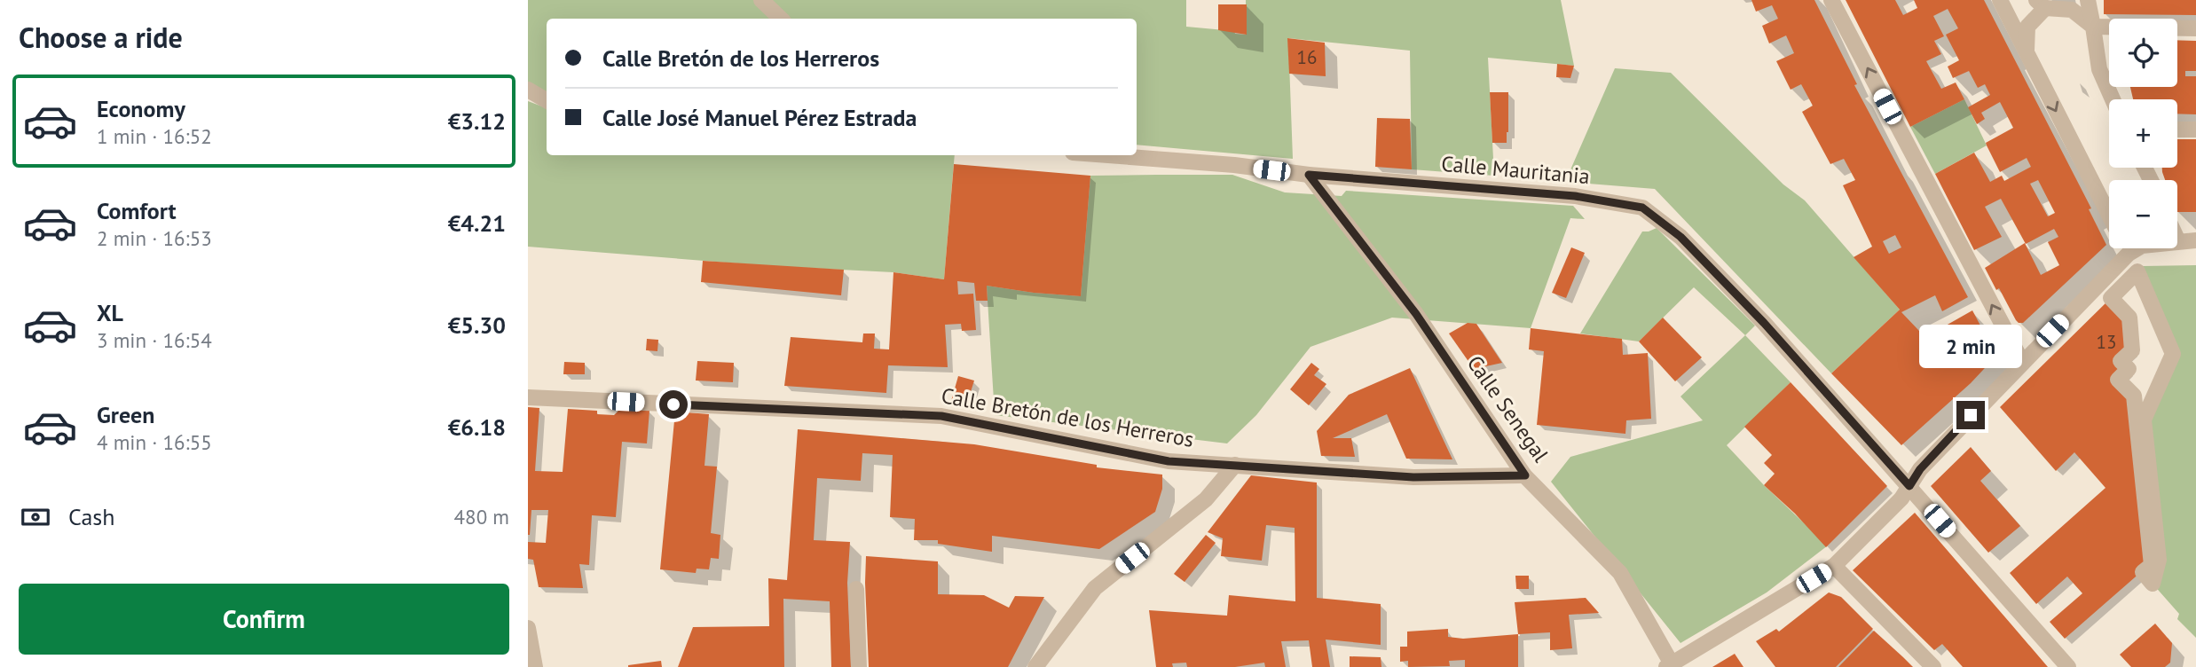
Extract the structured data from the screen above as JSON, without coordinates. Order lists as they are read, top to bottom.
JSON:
{
  "streets": {
    "street": ["Calle Mauritania", "Calle Senegal", "Calle Bretón de los Herreros"]
  },
  "crossings": [
    ["Calle Mauritania", "Calle Senegal"],
    ["Calle Senegal", "Calle Bretón de los Herreros"]
  ],
  "house_numbers": ["16", "13"],
  "page": {
    "heading": "Choose a ride",
    "map_buttons": ["+", "−"],
    "banner": ["Calle Bretón de los Herreros", "Calle José Manuel Pérez Estrada"],
    "list": [
      {
        "name": "Economy",
        "note": "1 min · 16:52",
        "value": "€3.12"
      },
      {
        "name": "Comfort",
        "note": "2 min · 16:53",
        "value": "€4.21"
      },
      {
        "name": "XL",
        "note": "3 min · 16:54",
        "value": "€5.30"
      },
      {
        "name": "Green",
        "note": "4 min · 16:55",
        "value": "€6.18"
      }
    ],
    "bubble": "2 min",
    "pay": ["Cash", "480 m"],
    "buttons": "Confirm"
  }
}
